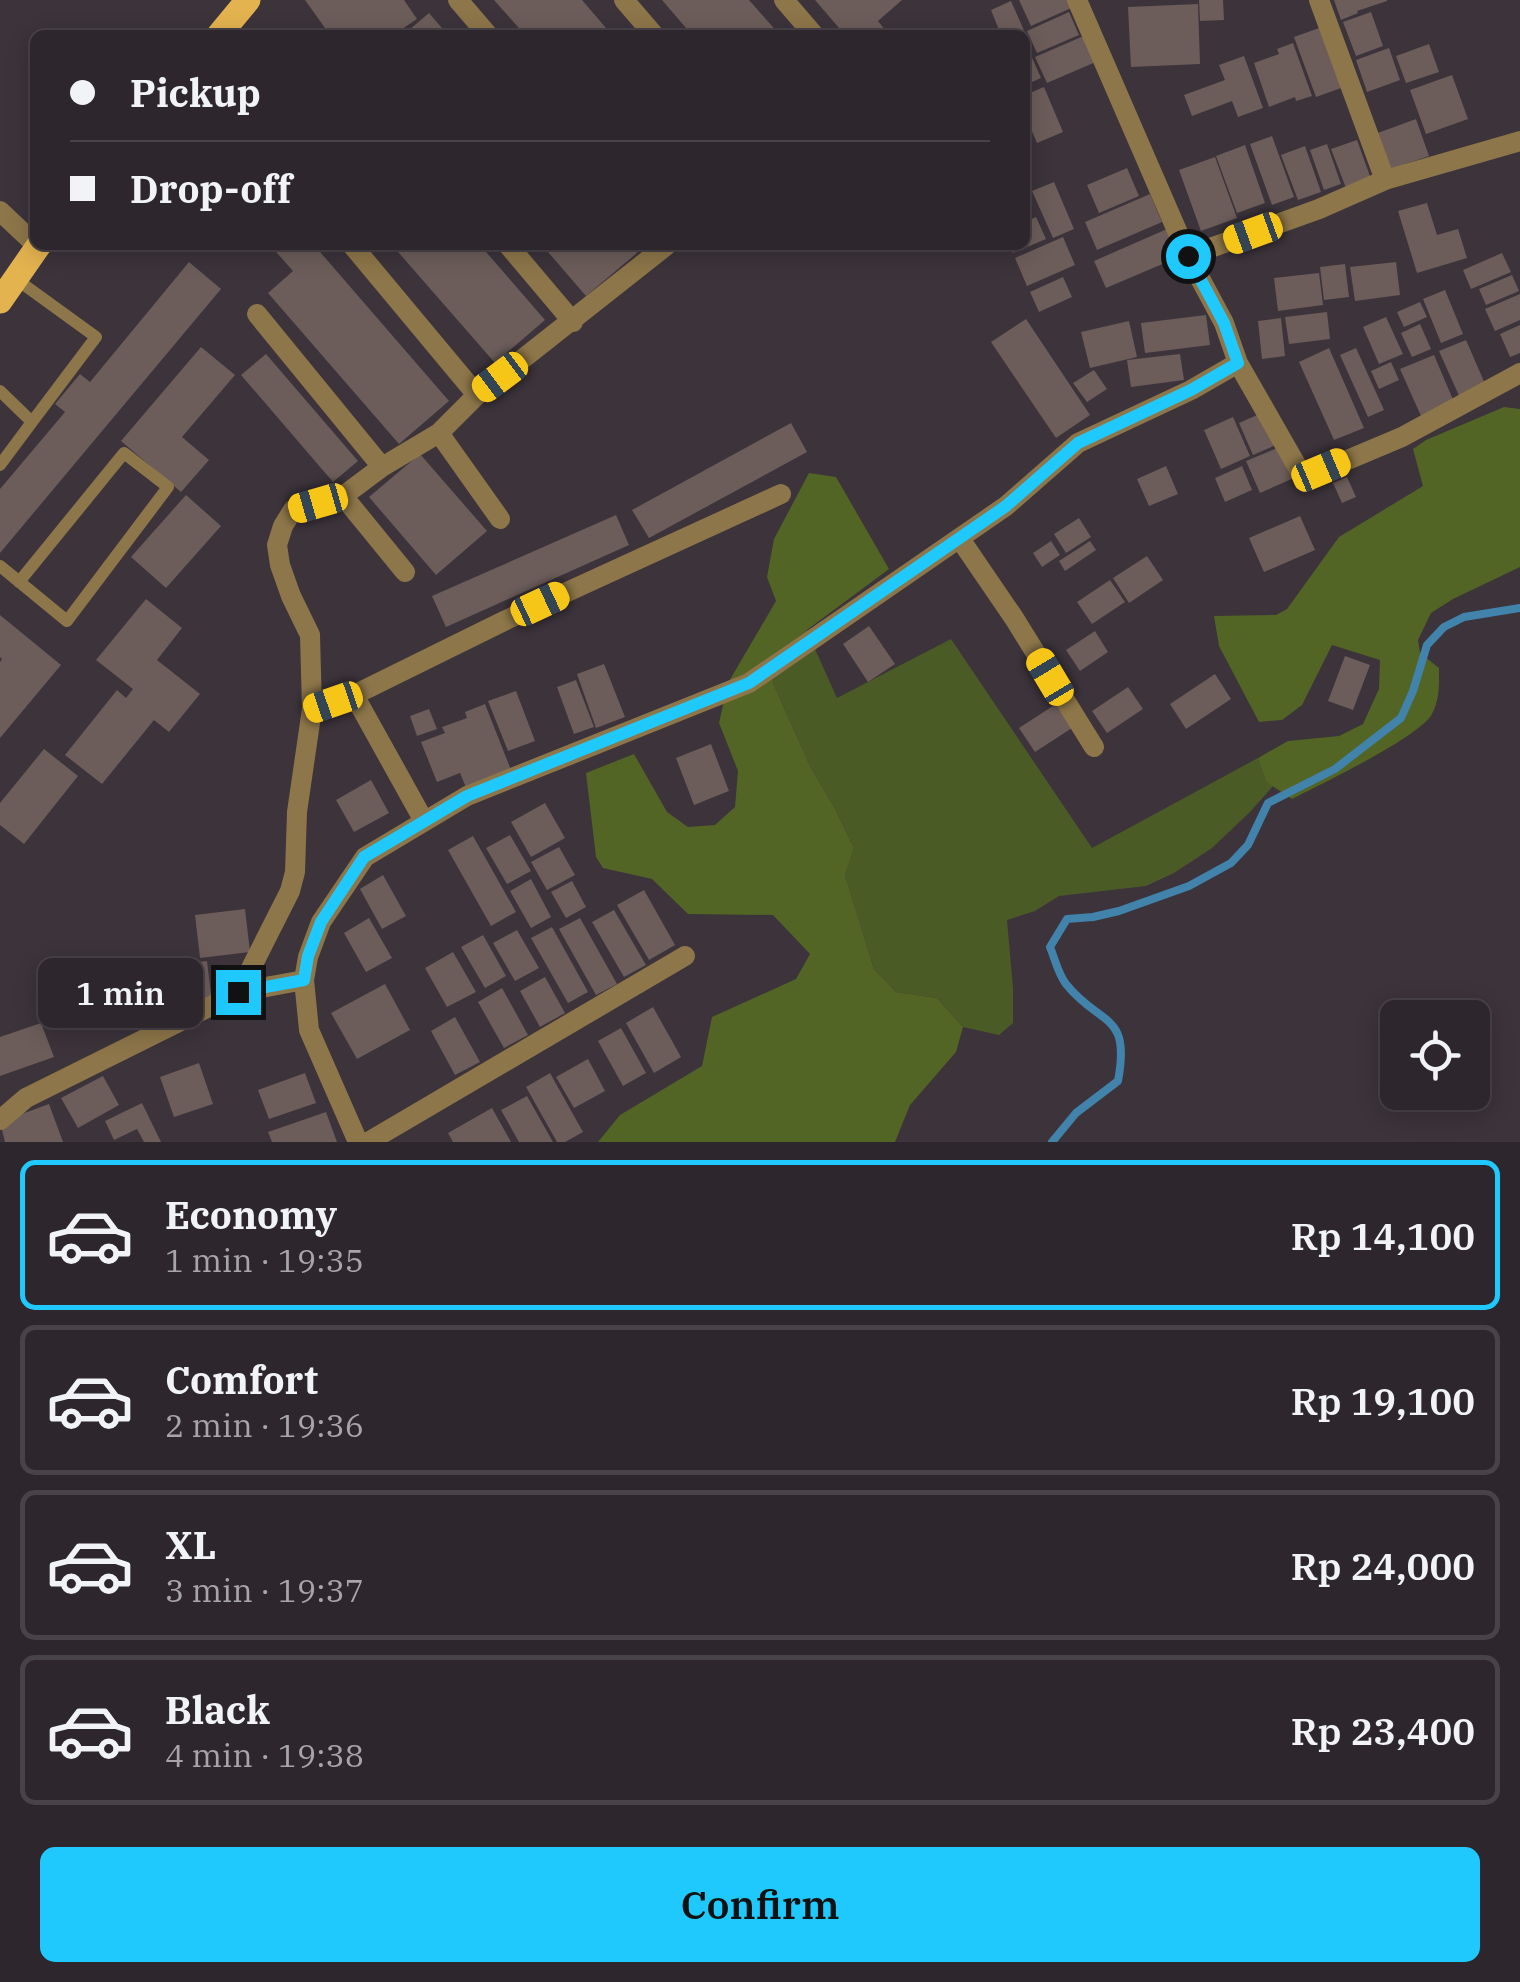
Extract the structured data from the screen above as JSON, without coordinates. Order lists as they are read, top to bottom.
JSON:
{
  "page": {
    "banner": ["Pickup", "Drop-off"],
    "bubble": "1 min",
    "list": [
      {
        "name": "Economy",
        "note": "1 min · 19:35",
        "value": "Rp 14,100"
      },
      {
        "name": "Comfort",
        "note": "2 min · 19:36",
        "value": "Rp 19,100"
      },
      {
        "name": "XL",
        "note": "3 min · 19:37",
        "value": "Rp 24,000"
      },
      {
        "name": "Black",
        "note": "4 min · 19:38",
        "value": "Rp 23,400"
      }
    ],
    "buttons": "Confirm"
  }
}
